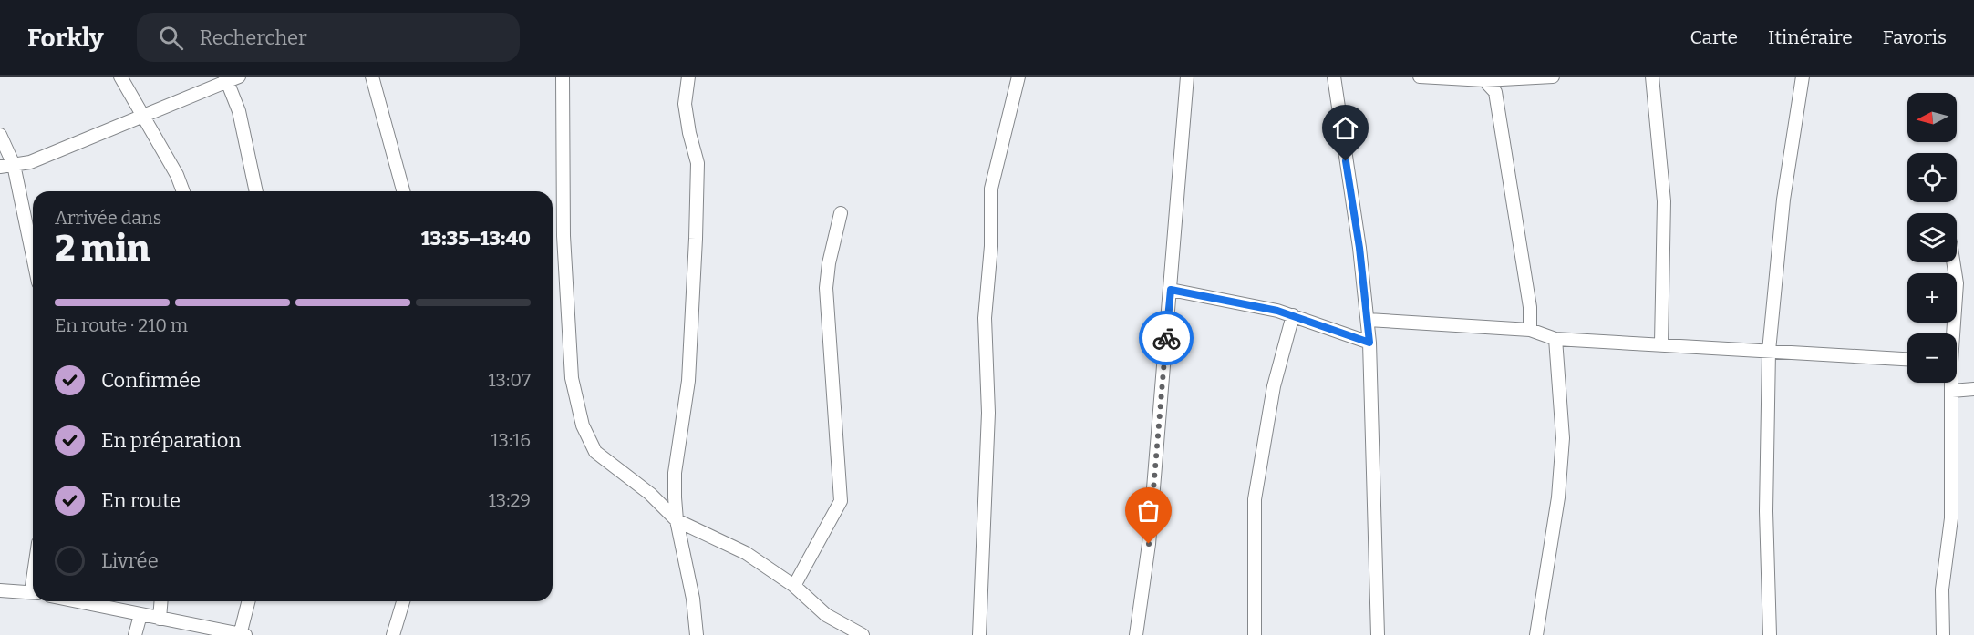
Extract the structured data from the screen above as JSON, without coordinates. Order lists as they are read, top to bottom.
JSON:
{
  "north": "left",
  "page": {
    "header": "Forkly",
    "search": "Rechercher",
    "nav": ["Carte", "Itinéraire", "Favoris"],
    "map_buttons": ["+", "−"],
    "heading": ["2 min", "Arrivée dans", "13:35–13:40"],
    "bar": "En route · 210 m",
    "list": [
      ["Confirmée", "13:07"],
      ["En préparation", "13:16"],
      ["En route", "13:29"],
      "Livrée"
    ]
  }
}
